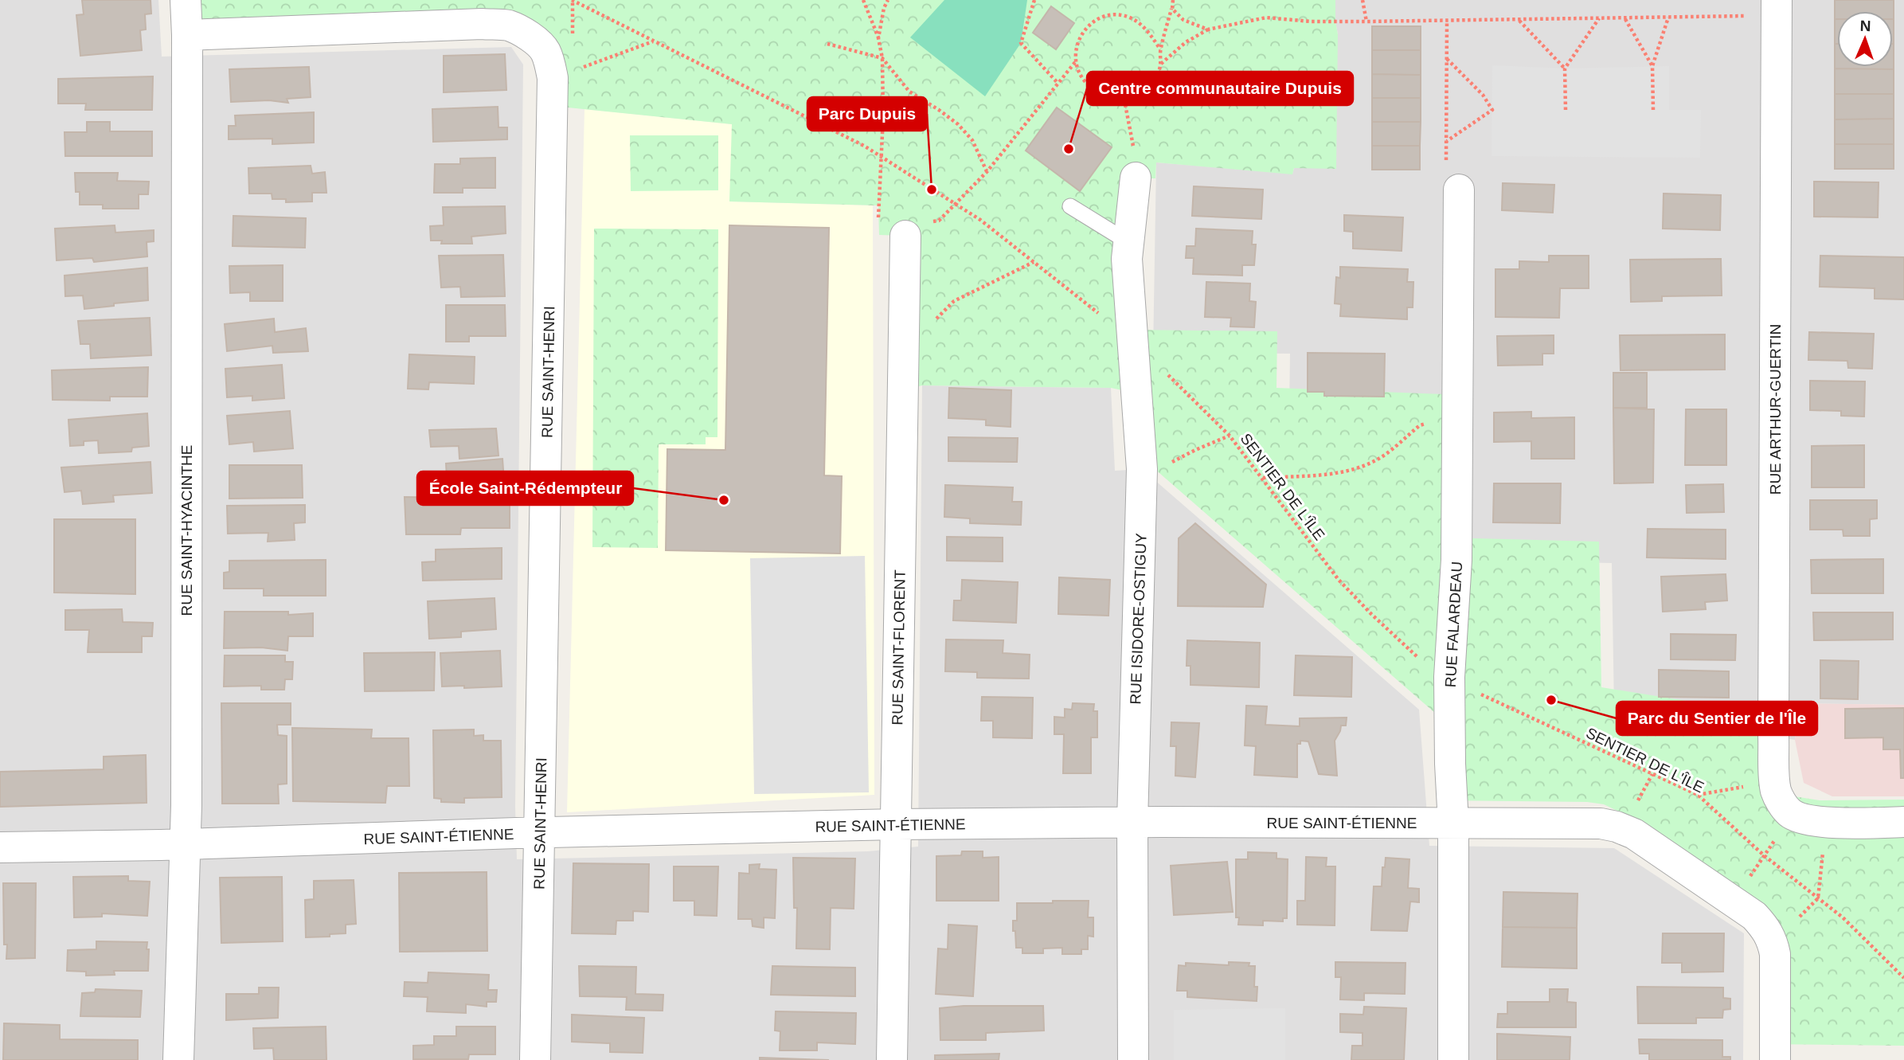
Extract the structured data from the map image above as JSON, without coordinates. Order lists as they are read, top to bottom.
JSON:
{
  "streets": {
    "street": [
      "RUE SAINT-HENRI",
      "RUE ARTHUR-GUERTIN",
      "RUE SAINT-HYACINTHE",
      "RUE ISIDORE-OSTIGUY",
      "RUE FALARDEAU",
      "RUE SAINT-FLORENT",
      "RUE SAINT-ÉTIENNE"
    ],
    "path": ["SENTIER DE L'ÎLE"]
  },
  "crossings": [
    ["RUE SAINT-HENRI", "RUE SAINT-HYACINTHE"],
    ["RUE SAINT-HENRI", "RUE SAINT-ÉTIENNE"],
    ["SENTIER DE L'ÎLE", "RUE ISIDORE-OSTIGUY"],
    ["SENTIER DE L'ÎLE", "RUE FALARDEAU"],
    ["RUE SAINT-HYACINTHE", "RUE SAINT-ÉTIENNE"],
    ["RUE ISIDORE-OSTIGUY", "RUE SAINT-ÉTIENNE"],
    ["RUE FALARDEAU", "RUE SAINT-ÉTIENNE"],
    ["RUE SAINT-FLORENT", "RUE SAINT-ÉTIENNE"]
  ],
  "places": [
    "Centre communautaire Dupuis",
    "Parc Dupuis",
    "École Saint-Rédempteur",
    "Parc du Sentier de l'Île"
  ],
  "north": "top"
}
